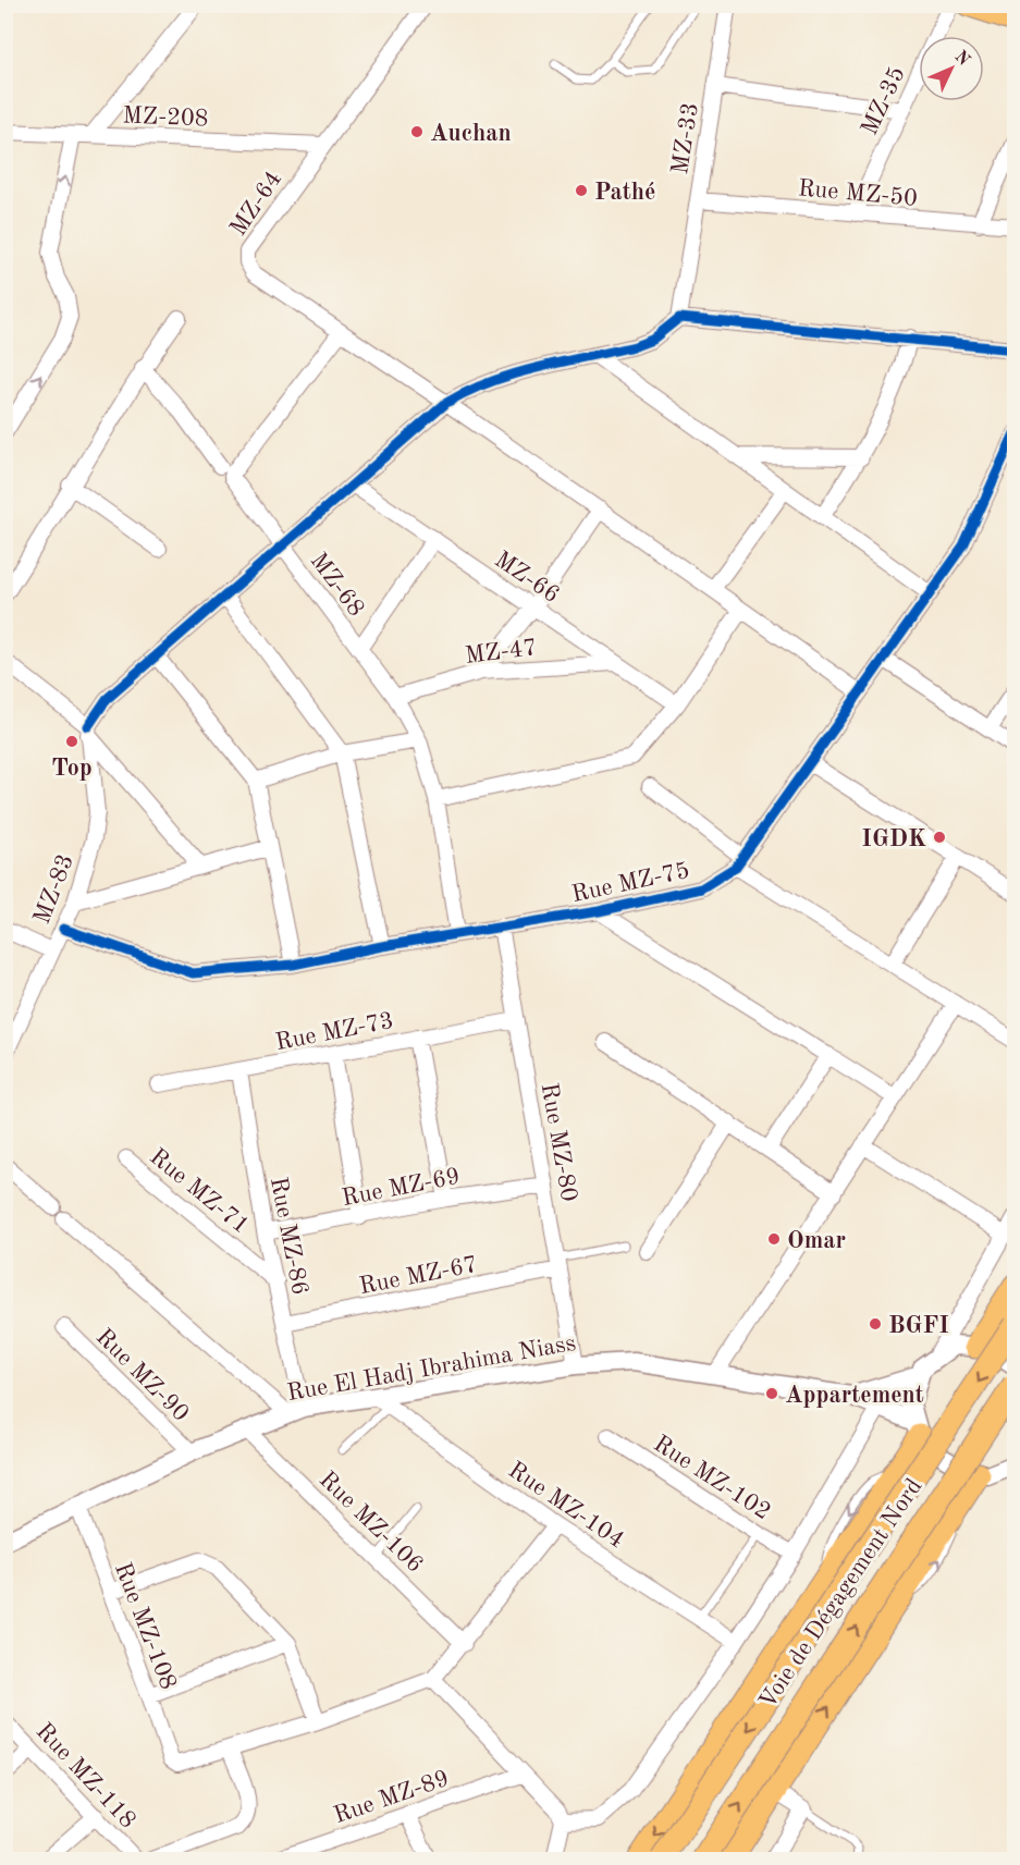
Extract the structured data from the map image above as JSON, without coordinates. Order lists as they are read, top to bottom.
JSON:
{
  "streets": {
    "main road": ["Voie de Dégagement Nord"],
    "street": [
      "MZ-35",
      "MZ-208",
      "MZ-33",
      "Rue MZ-50",
      "MZ-64",
      "MZ-66",
      "MZ-68",
      "MZ-47",
      "Rue MZ-75",
      "MZ-83",
      "Rue MZ-73",
      "Rue MZ-80",
      "Rue MZ-69",
      "Rue MZ-71",
      "Rue MZ-86",
      "Rue MZ-67",
      "Rue El Hadj Ibrahima Niass",
      "Rue MZ-90",
      "Rue MZ-102",
      "Rue MZ-104",
      "Rue MZ-106",
      "Rue MZ-108",
      "Rue MZ-118",
      "Rue MZ-89"
    ]
  },
  "crossings": [
    ["MZ-35", "Rue MZ-50"],
    ["MZ-208", "MZ-64"],
    ["MZ-33", "Rue MZ-50"],
    ["MZ-64", "MZ-68"],
    ["MZ-64", "Rue MZ-75"],
    ["MZ-66", "MZ-47"],
    ["MZ-68", "MZ-47"],
    ["MZ-68", "Rue MZ-75"],
    ["Rue MZ-75", "MZ-83"],
    ["Rue MZ-75", "Rue MZ-80"],
    ["Rue MZ-73", "Rue MZ-80"],
    ["Rue MZ-73", "Rue MZ-86"],
    ["Rue MZ-80", "Rue MZ-69"],
    ["Rue MZ-80", "Rue MZ-67"],
    ["Rue MZ-80", "Rue El Hadj Ibrahima Niass"],
    ["Rue MZ-69", "Rue MZ-86"],
    ["Rue MZ-71", "Rue MZ-86"],
    ["Rue MZ-86", "Rue MZ-67"],
    ["Rue MZ-86", "Rue El Hadj Ibrahima Niass"],
    ["Rue El Hadj Ibrahima Niass", "Rue MZ-90"],
    ["Rue El Hadj Ibrahima Niass", "Rue MZ-104"],
    ["Rue El Hadj Ibrahima Niass", "Rue MZ-106"],
    ["Rue El Hadj Ibrahima Niass", "Rue MZ-108"]
  ],
  "places": [
    "Auchan",
    "Pathé",
    "Top",
    "IGDK",
    "Omar",
    "BGFI",
    "Appartement"
  ],
  "north": "top right"
}
